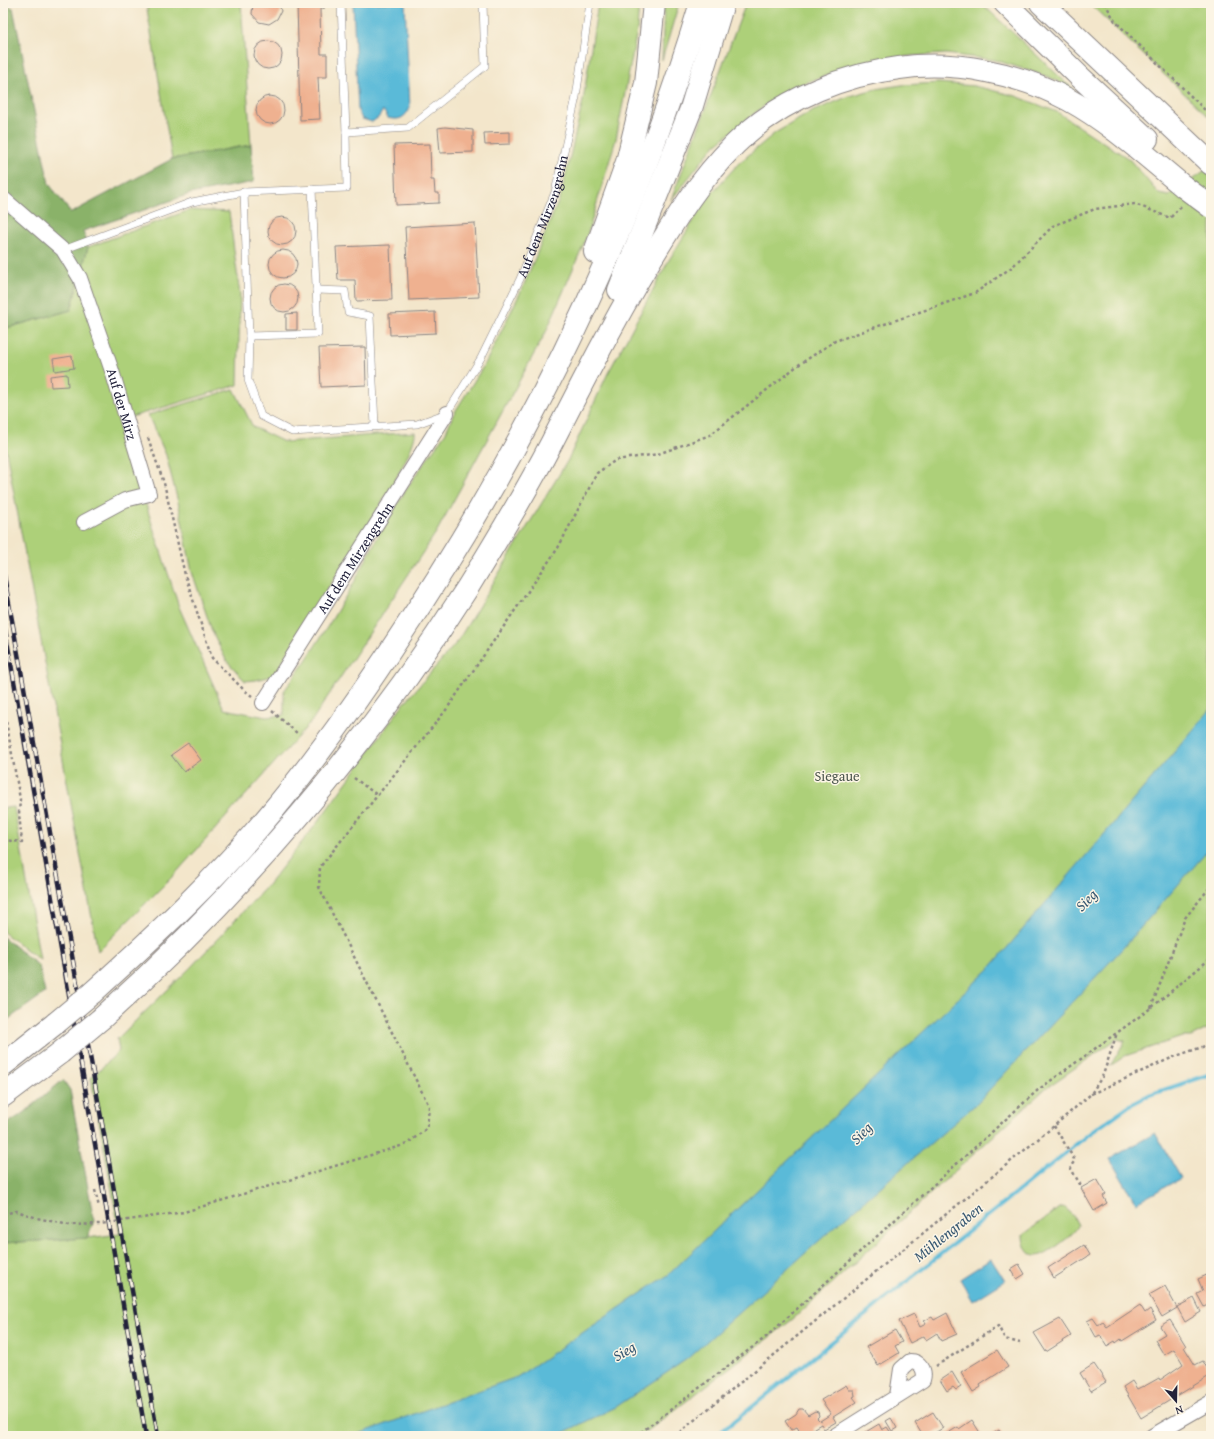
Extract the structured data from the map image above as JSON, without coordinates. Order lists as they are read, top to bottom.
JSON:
{
  "streets": {
    "street": ["Auf dem Mirzengrehn", "Auf der Mirz"]
  },
  "water": ["Sieg", "Mühlengraben"],
  "parks": ["Siegaue"],
  "north": "bottom"
}
